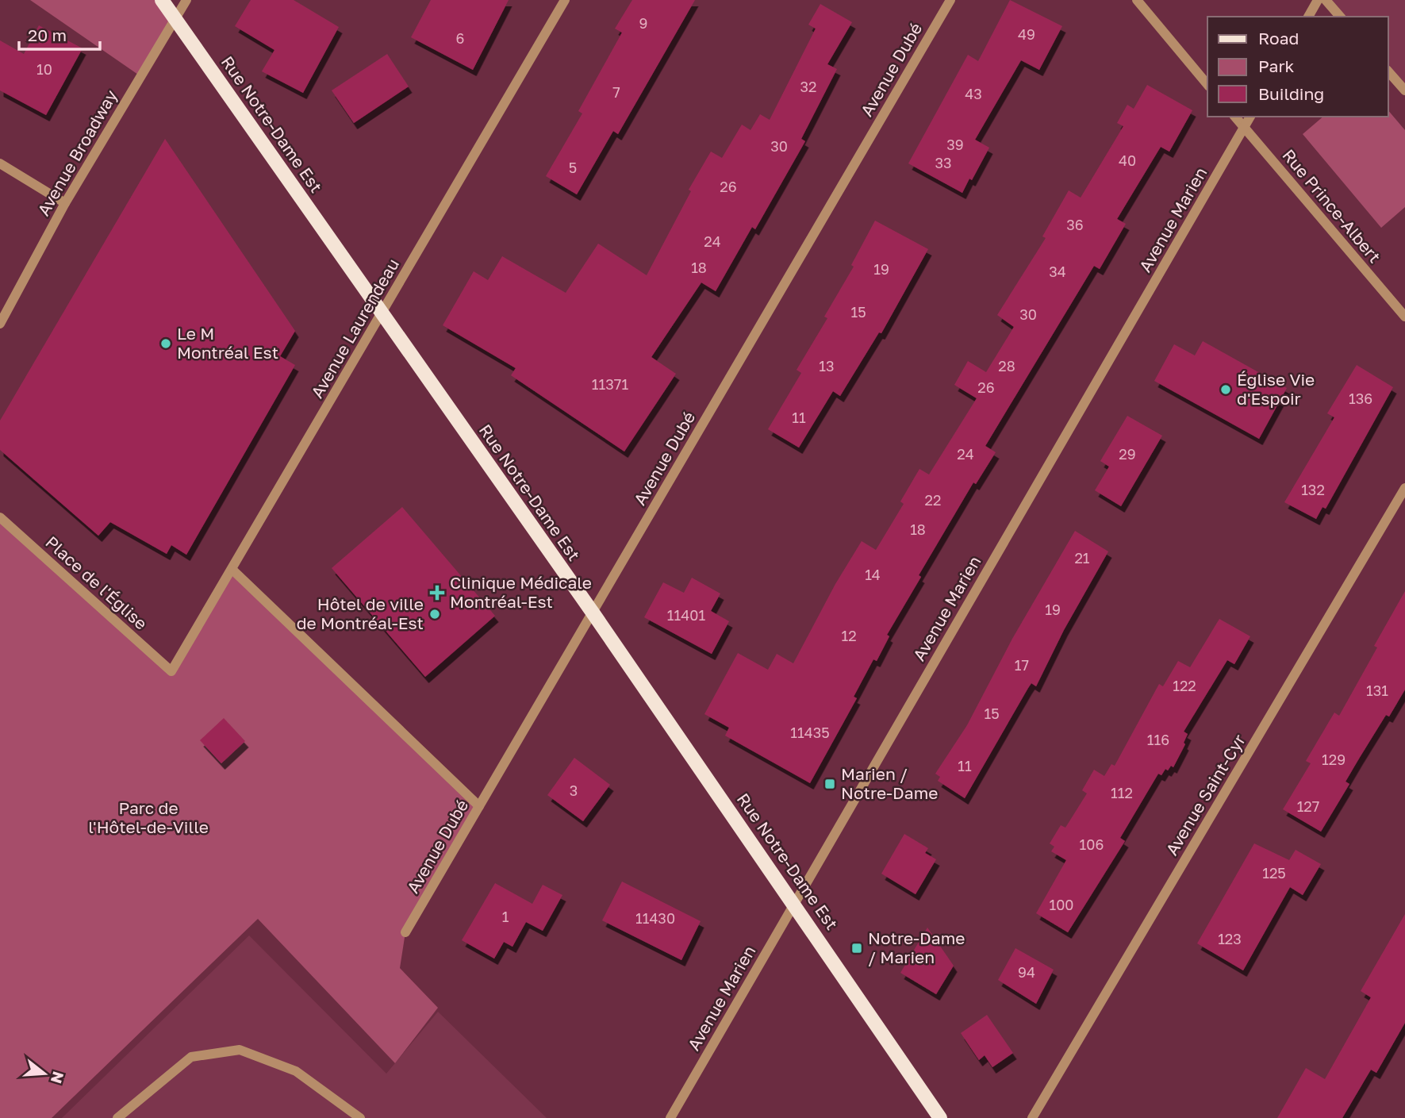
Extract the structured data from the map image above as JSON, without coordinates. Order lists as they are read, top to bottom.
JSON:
{
  "streets": {
    "main road": ["Rue Notre-Dame Est"],
    "street": [
      "Avenue Dubé",
      "Avenue Broadway",
      "Rue Prince-Albert",
      "Avenue Marien",
      "Avenue Laurendeau",
      "Place de l'Église",
      "Avenue Saint-Cyr"
    ]
  },
  "crossings": [
    ["Avenue Dubé", "Rue Notre-Dame Est"],
    ["Rue Notre-Dame Est", "Avenue Broadway"],
    ["Rue Notre-Dame Est", "Avenue Marien"],
    ["Rue Notre-Dame Est", "Avenue Laurendeau"],
    ["Rue Prince-Albert", "Avenue Marien"],
    ["Avenue Laurendeau", "Place de l'Église"]
  ],
  "parks": ["Parc de l'Hôtel-de-Ville"],
  "places": {
    "other": ["Le M Montréal Est", "Église Vie d'Espoir", "Hôtel de ville de Montréal-Est"],
    "health": ["Clinique Médicale Montréal-Est"],
    "transit": ["Marien / Notre-Dame", "Notre-Dame / Marien"]
  },
  "house_numbers": [
    "9",
    "49",
    "6",
    "10",
    "32",
    "7",
    "43",
    "39",
    "30",
    "40",
    "33",
    "5",
    "26",
    "36",
    "24",
    "18",
    "19",
    "34",
    "15",
    "30",
    "13",
    "28",
    "11371",
    "26",
    "136",
    "11",
    "24",
    "29",
    "132",
    "22",
    "18",
    "21",
    "14",
    "19",
    "11401",
    "12",
    "17",
    "122",
    "131",
    "15",
    "11435",
    "116",
    "129",
    "11",
    "3",
    "112",
    "127",
    "106",
    "125",
    "100",
    "1",
    "11430",
    "123",
    "94"
  ],
  "legend": ["Road", "Park", "Building"],
  "scale_bar": "20 m",
  "north": "right"
}
